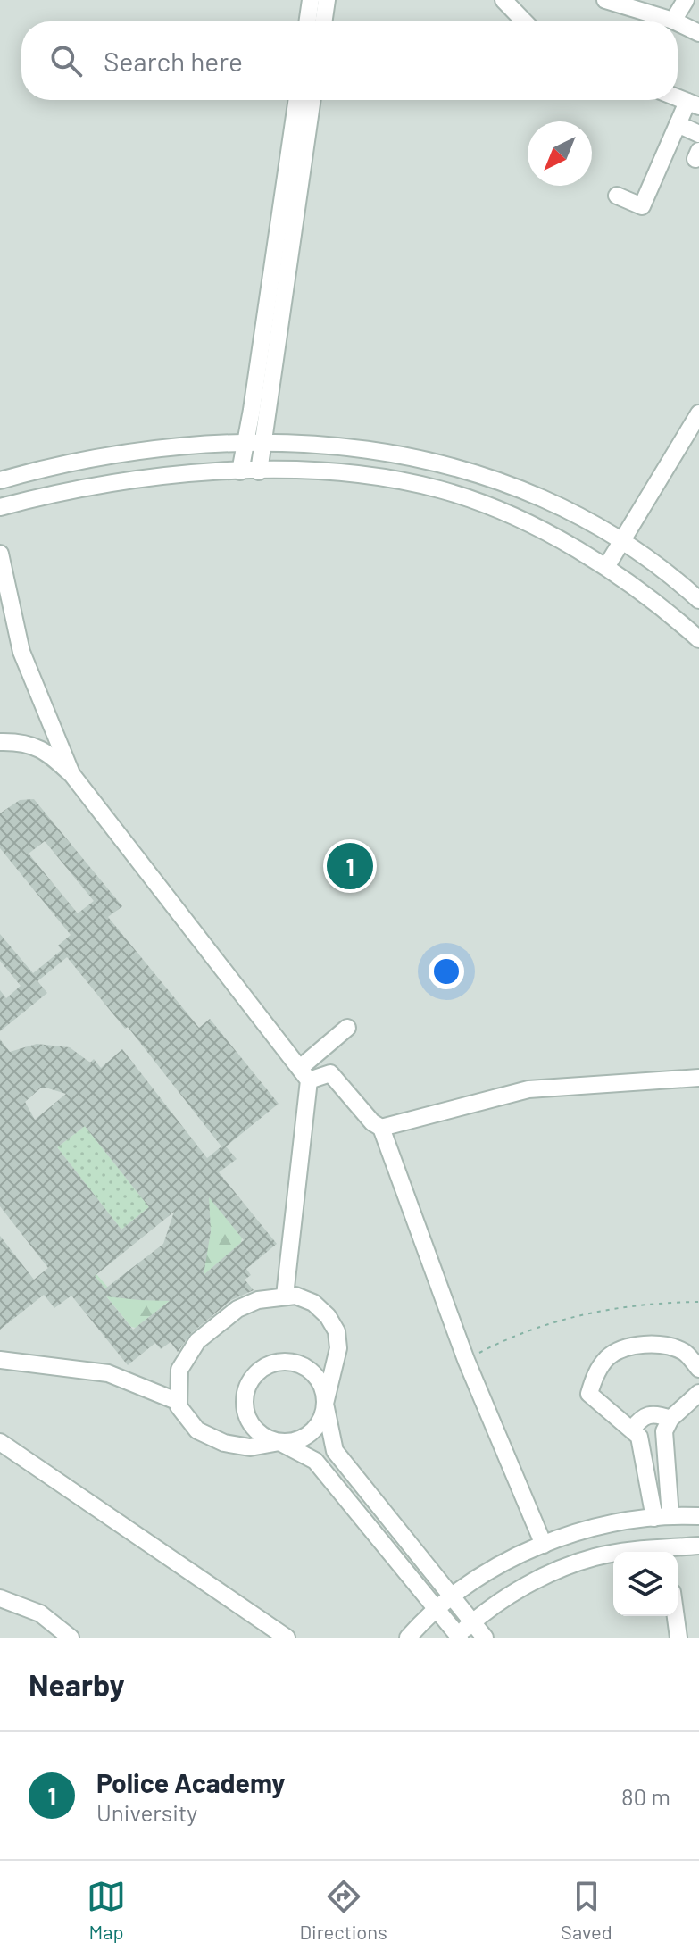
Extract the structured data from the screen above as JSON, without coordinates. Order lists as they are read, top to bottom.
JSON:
{
  "north": "bottom left",
  "page": {
    "search": "Search here",
    "pins": "1",
    "heading": "Nearby",
    "list": [
      {
        "mark": "1",
        "name": "Police Academy",
        "note": "University",
        "value": "80 m"
      }
    ],
    "nav": ["Map", "Directions", "Saved"]
  }
}
